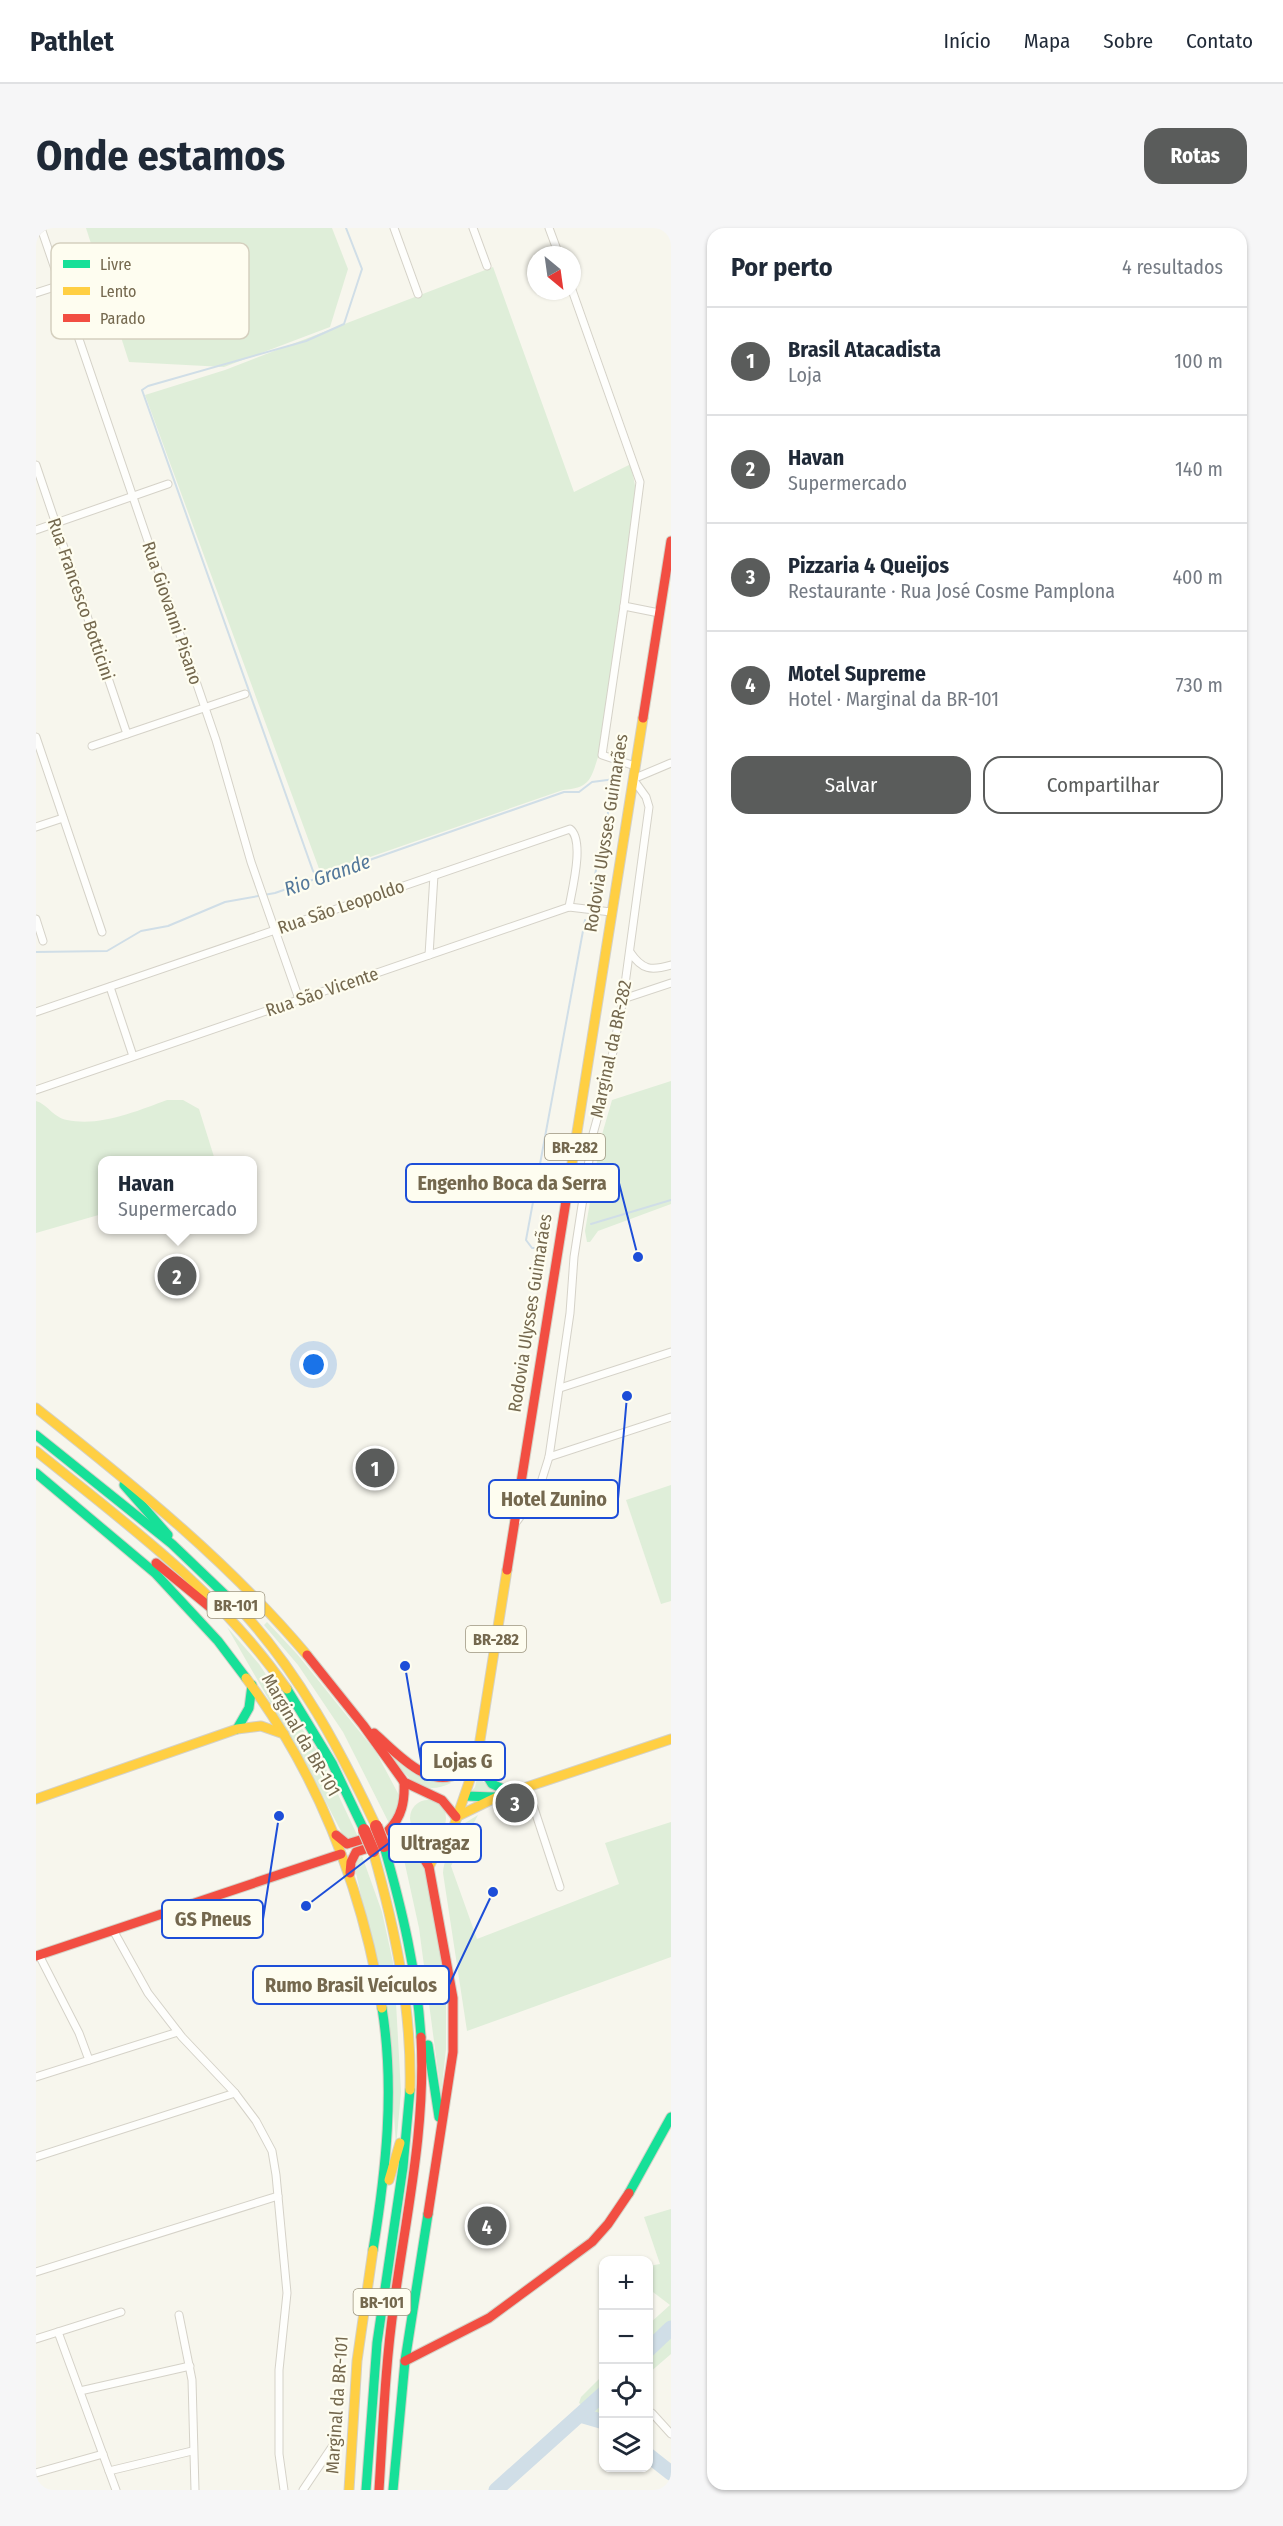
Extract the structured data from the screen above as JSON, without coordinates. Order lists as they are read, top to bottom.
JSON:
{
  "streets": {
    "main road": [
      "Rodovia Ulysses Guimarães",
      "BR-282",
      "BR-101",
      "Marginal da BR-101"
    ],
    "street": [
      "Rua Francesco Botticini",
      "Rua Giovanni Pisano",
      "Rua São Leopoldo",
      "Rua São Vicente",
      "Marginal da BR-282"
    ]
  },
  "crossings": [
    ["Rua Giovanni Pisano", "Rua São Leopoldo"],
    ["Rua Giovanni Pisano", "Rua São Vicente"],
    ["Rodovia Ulysses Guimarães", "Rua São Vicente"],
    ["Rodovia Ulysses Guimarães", "Marginal da BR-282"],
    ["Rua São Leopoldo", "Rua São Vicente"]
  ],
  "water": ["Rio Grande"],
  "places": [
    "Engenho Boca da Serra",
    "Hotel Zunino",
    "Lojas G",
    "GS Pneus",
    "Rumo Brasil Veículos",
    "Ultragaz"
  ],
  "legend": ["Livre", "Lento", "Parado"],
  "north": "bottom right",
  "page": {
    "header": "Pathlet",
    "nav": [
      "Início",
      "Mapa",
      "Sobre",
      "Contato"
    ],
    "buttons": [
      "Rotas",
      ["Salvar", "Compartilhar"]
    ],
    "title": "Onde estamos",
    "heading": ["Por perto", "4 resultados"],
    "list": [
      {
        "mark": "1",
        "name": "Brasil Atacadista",
        "note": "Loja",
        "value": "100 m"
      },
      {
        "mark": "2",
        "name": "Havan",
        "note": "Supermercado",
        "value": "140 m"
      },
      {
        "mark": "3",
        "name": "Pizzaria 4 Queijos",
        "note": "Restaurante · Rua José Cosme Pamplona",
        "value": "400 m"
      },
      {
        "mark": "4",
        "name": "Motel Supreme",
        "note": "Hotel · Marginal da BR-101",
        "value": "730 m"
      }
    ],
    "popup": ["Havan", "Supermercado"],
    "pins": [
      "2",
      "1",
      "3",
      "4"
    ],
    "map_buttons": ["+", "−"]
  }
}
